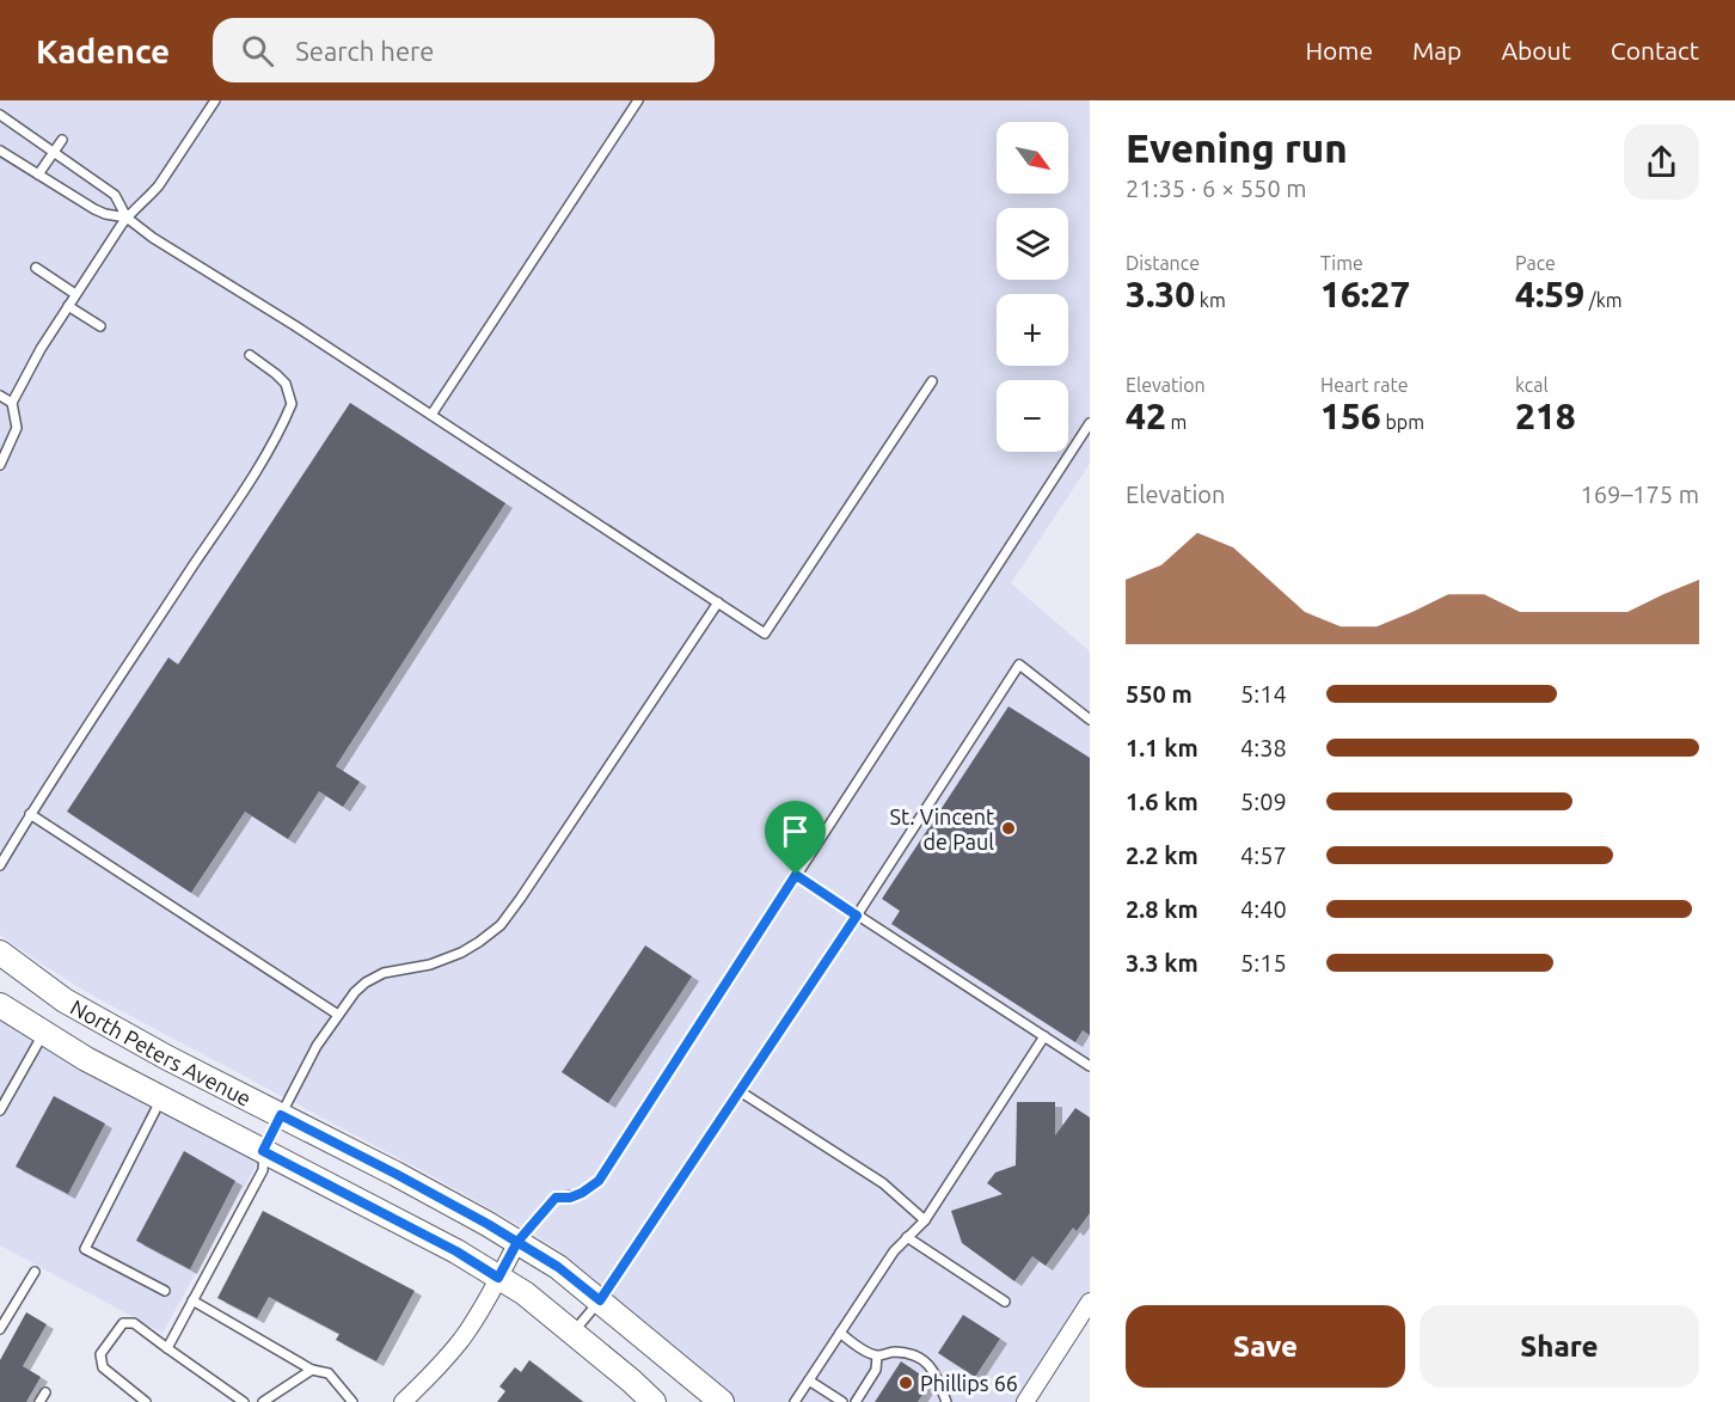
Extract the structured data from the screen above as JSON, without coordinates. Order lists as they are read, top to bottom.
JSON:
{
  "streets": {
    "main road": ["North Peters Avenue"]
  },
  "places": ["St. Vincent de Paul", "Phillips 66"],
  "north": "bottom right",
  "page": {
    "header": "Kadence",
    "search": "Search here",
    "nav": [
      "Home",
      "Map",
      "About",
      "Contact"
    ],
    "heading": ["Evening run", "21:35 · 6 × 550 m"],
    "map_buttons": ["+", "−"],
    "stats": [
      ["Distance", "3.30 km"],
      ["Time", "16:27"],
      ["Pace", "4:59 /km"],
      ["Elevation", "42 m"],
      ["Heart rate", "156 bpm"],
      ["kcal", "218"]
    ],
    "chart": ["Elevation", "169–175 m"],
    "list": [
      {
        "name": "550 m",
        "note": "5:14"
      },
      {
        "name": "1.1 km",
        "note": "4:38"
      },
      {
        "name": "1.6 km",
        "note": "5:09"
      },
      {
        "name": "2.2 km",
        "note": "4:57"
      },
      {
        "name": "2.8 km",
        "note": "4:40"
      },
      {
        "name": "3.3 km",
        "note": "5:15"
      }
    ],
    "buttons": ["Save", "Share"]
  }
}
